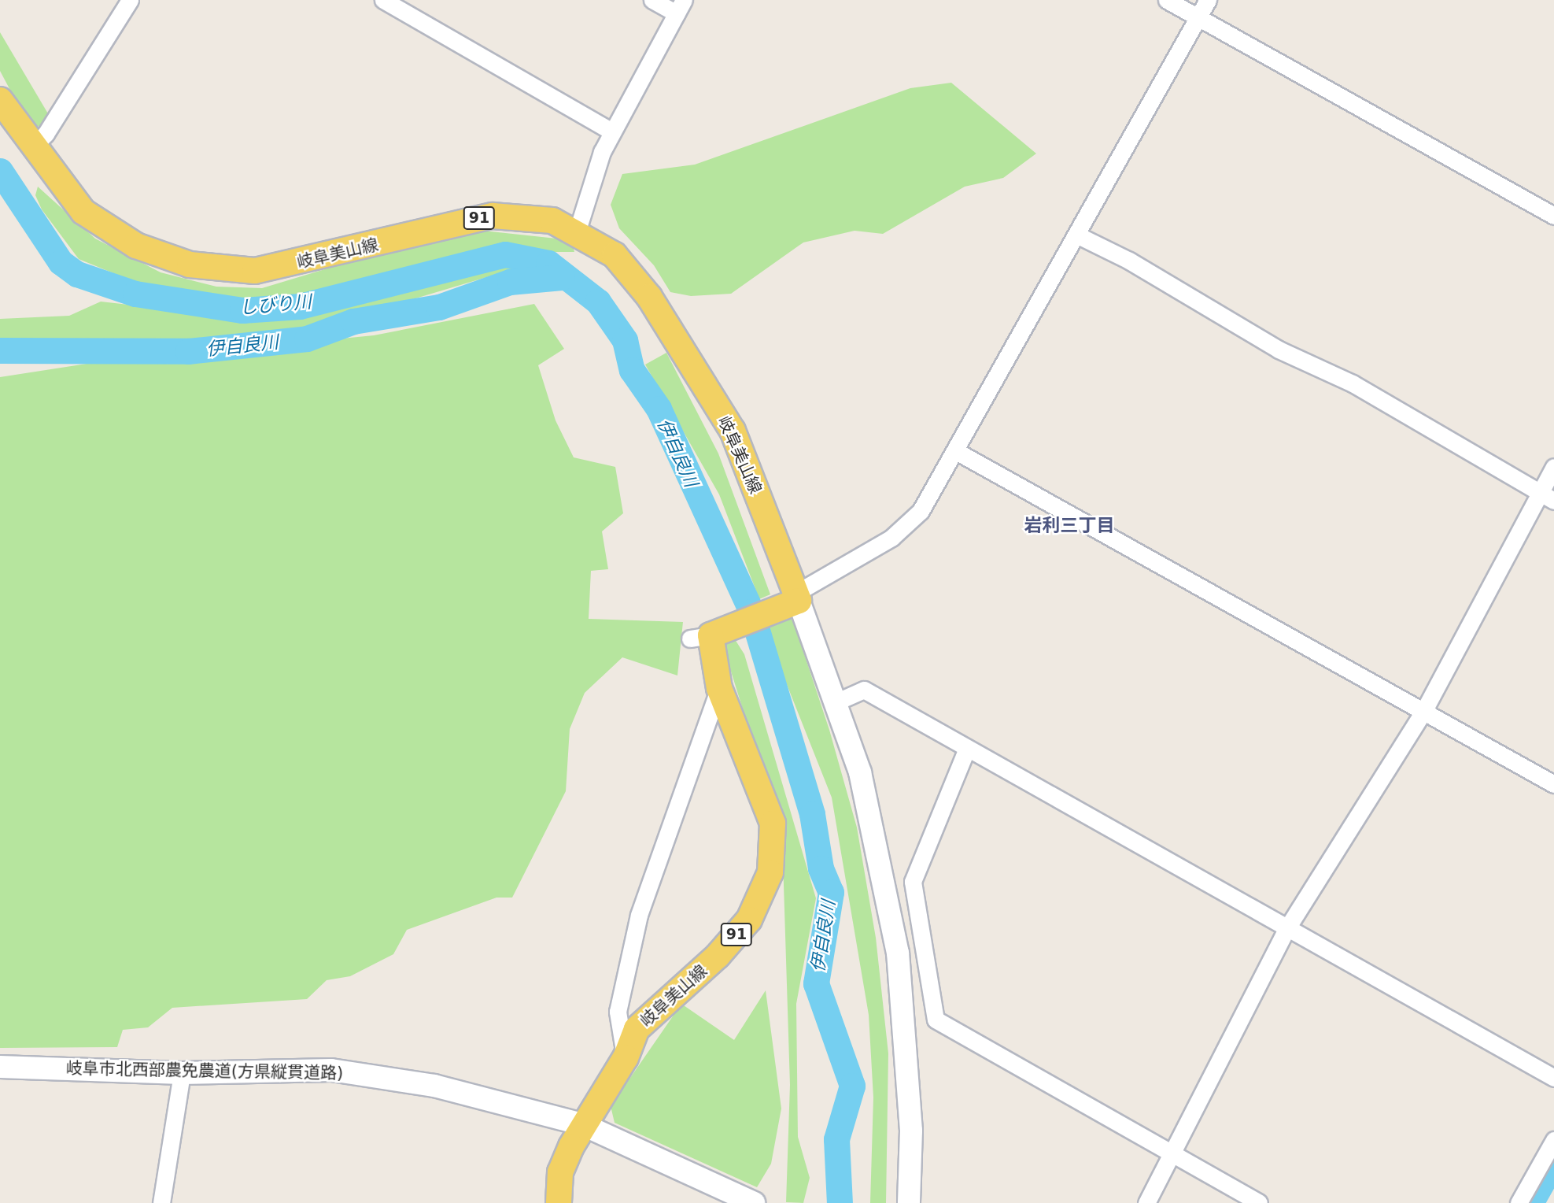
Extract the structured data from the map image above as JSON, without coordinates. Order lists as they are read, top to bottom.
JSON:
{
  "streets": {
    "main road": ["91", "岐阜美山線"],
    "street": ["岐阜市北西部農免農道(方県縦貫道路)"]
  },
  "crossings": [
    ["岐阜美山線", "岐阜市北西部農免農道(方県縦貫道路)"]
  ],
  "districts": ["岩利三丁目"],
  "water": ["しびり川", "伊自良川"]
}
